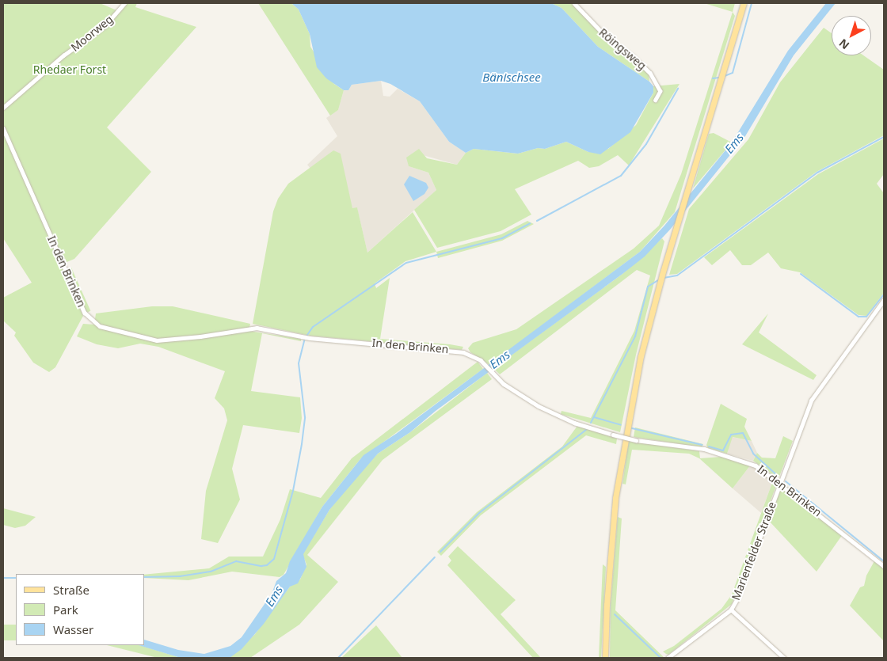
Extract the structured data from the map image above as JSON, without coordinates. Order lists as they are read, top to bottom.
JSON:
{
  "streets": {
    "street": [
      "Moorweg",
      "Röingsweg",
      "In den Brinken",
      "Marienfelder Straße"
    ]
  },
  "crossings": [
    ["In den Brinken", "Marienfelder Straße"]
  ],
  "water": ["Bänischsee", "Ems"],
  "parks": ["Rhedaer Forst"],
  "legend": ["Straße", "Park", "Wasser"],
  "north": "bottom left"
}
